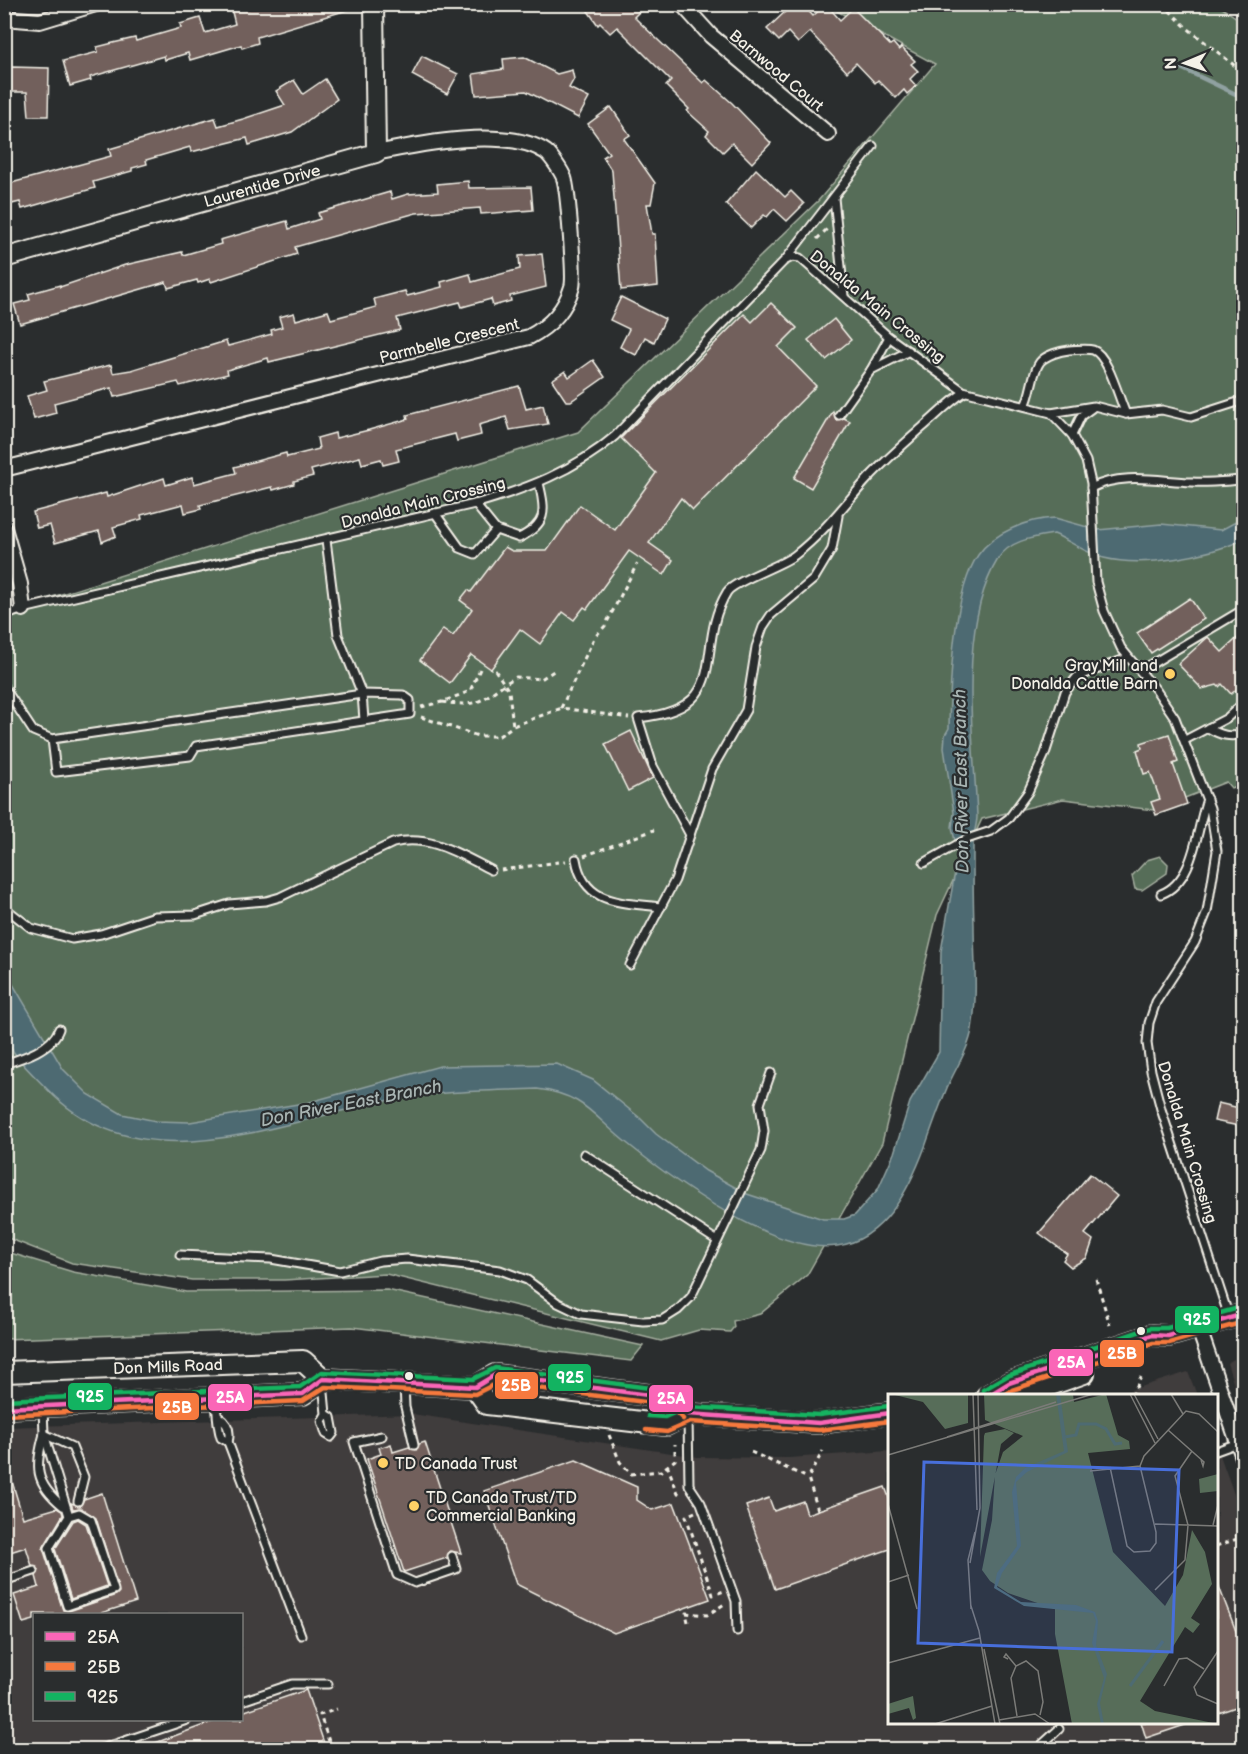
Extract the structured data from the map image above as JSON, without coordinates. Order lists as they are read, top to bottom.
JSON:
{
  "streets": {
    "main road": ["Don Mills Road"],
    "street": ["Barnwood Court", "Laurentide Drive", "Parmbelle Crescent"],
    "lane": ["Donalda Main Crossing"]
  },
  "crossings": [
    ["Laurentide Drive", "Parmbelle Crescent"]
  ],
  "water": ["Don River East Branch"],
  "places": ["Gray Mill and Donalda Cattle Barn", "TD Canada Trust", "TD Canada Trust/TD Commercial Banking"],
  "lines": ["transit line 925", "transit line 25A", "transit line 25B"],
  "legend": ["25A", "25B", "925"],
  "north": "left"
}
